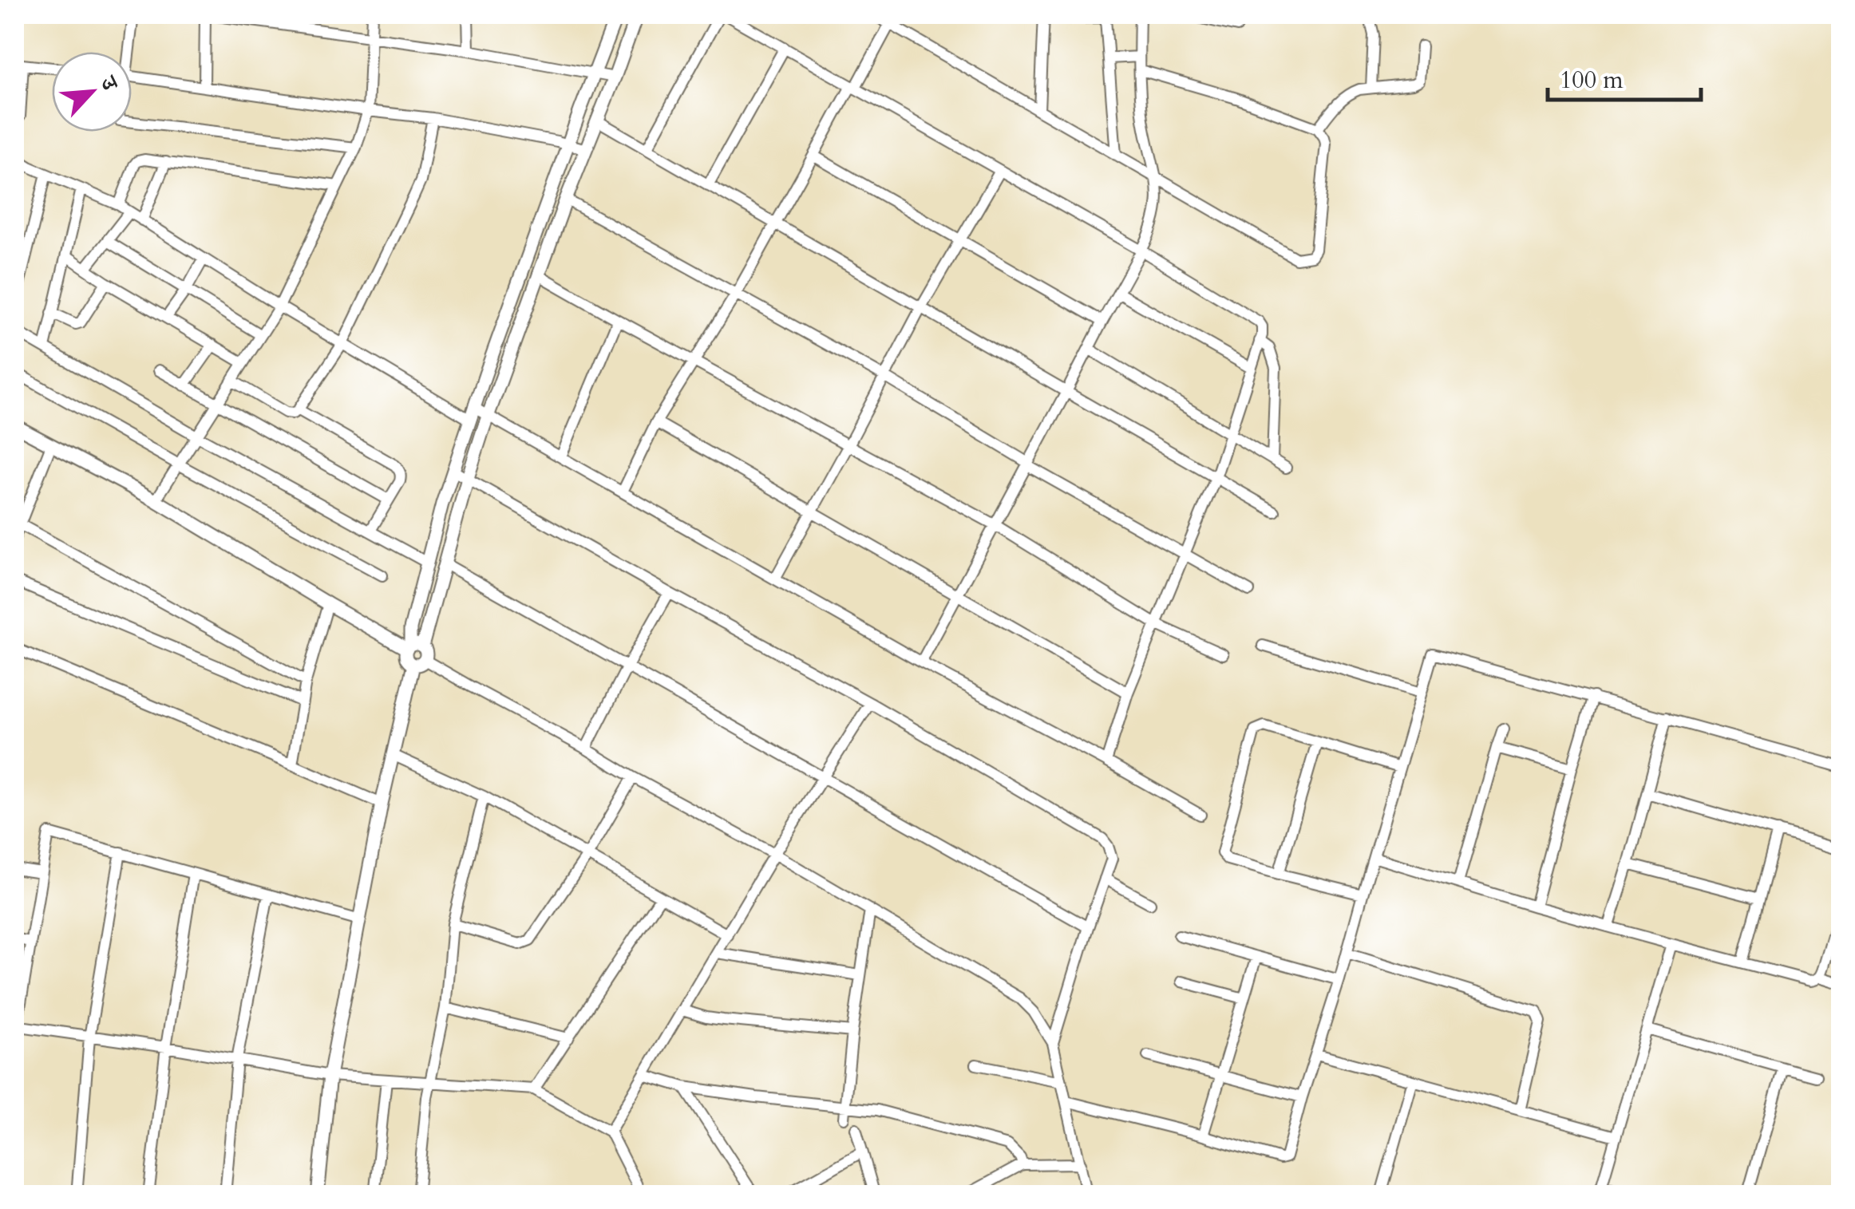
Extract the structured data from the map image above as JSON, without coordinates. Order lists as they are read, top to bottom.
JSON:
{
  "scale_bar": "100 m",
  "north": "top right"
}
